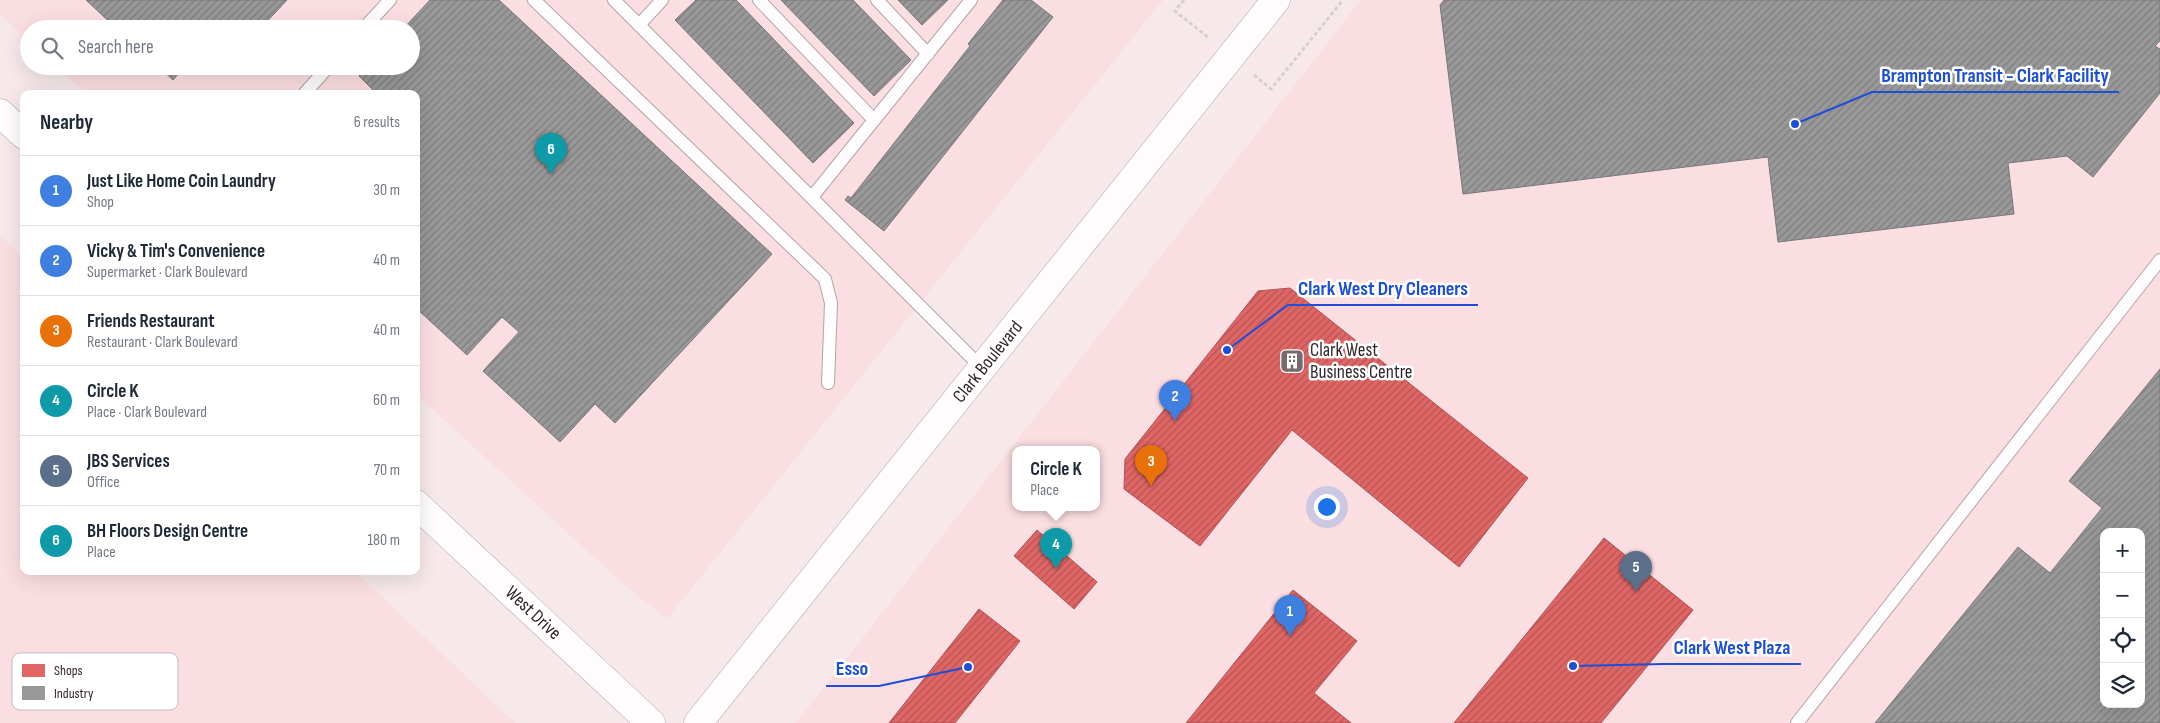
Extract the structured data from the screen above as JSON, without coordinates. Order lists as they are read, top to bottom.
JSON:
{
  "streets": {
    "street": ["Clark Boulevard", "West Drive"]
  },
  "places": {
    "other": [
      "Brampton Transit - Clark Facility",
      "Clark West Dry Cleaners",
      "Clark West Plaza",
      "Esso"
    ],
    "building": ["Clark West Business Centre"]
  },
  "legend": ["Shops", "Industry"],
  "page": {
    "search": "Search here",
    "heading": ["Nearby", "6 results"],
    "pins": [
      "6",
      "2",
      "3",
      "4",
      "5",
      "1"
    ],
    "list": [
      {
        "mark": "1",
        "name": "Just Like Home Coin Laundry",
        "note": "Shop",
        "value": "30 m"
      },
      {
        "mark": "2",
        "name": "Vicky & Tim's Convenience",
        "note": "Supermarket · Clark Boulevard",
        "value": "40 m"
      },
      {
        "mark": "3",
        "name": "Friends Restaurant",
        "note": "Restaurant · Clark Boulevard",
        "value": "40 m"
      },
      {
        "mark": "4",
        "name": "Circle K",
        "note": "Place · Clark Boulevard",
        "value": "60 m"
      },
      {
        "mark": "5",
        "name": "JBS Services",
        "note": "Office",
        "value": "70 m"
      },
      {
        "mark": "6",
        "name": "BH Floors Design Centre",
        "note": "Place",
        "value": "180 m"
      }
    ],
    "popup": ["Circle K", "Place"],
    "map_buttons": ["+", "−"]
  }
}
